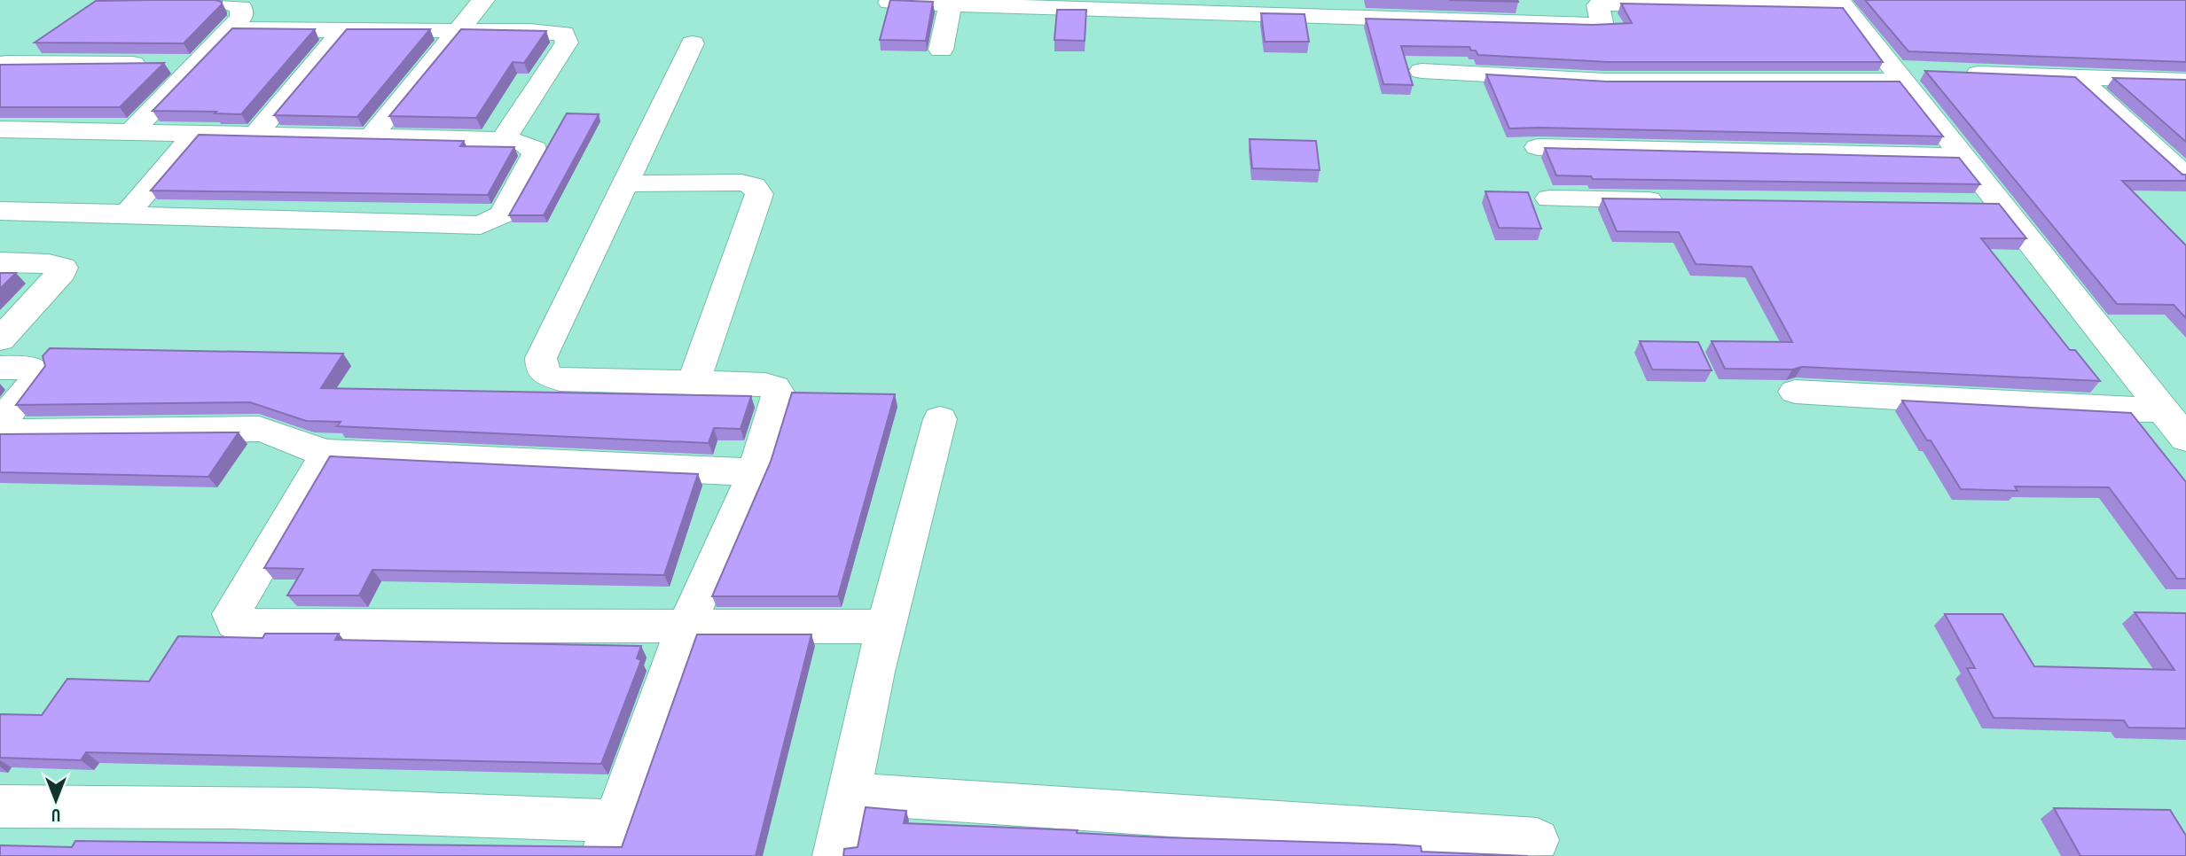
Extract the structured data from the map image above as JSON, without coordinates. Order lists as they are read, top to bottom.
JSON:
{
  "north": "bottom"
}
